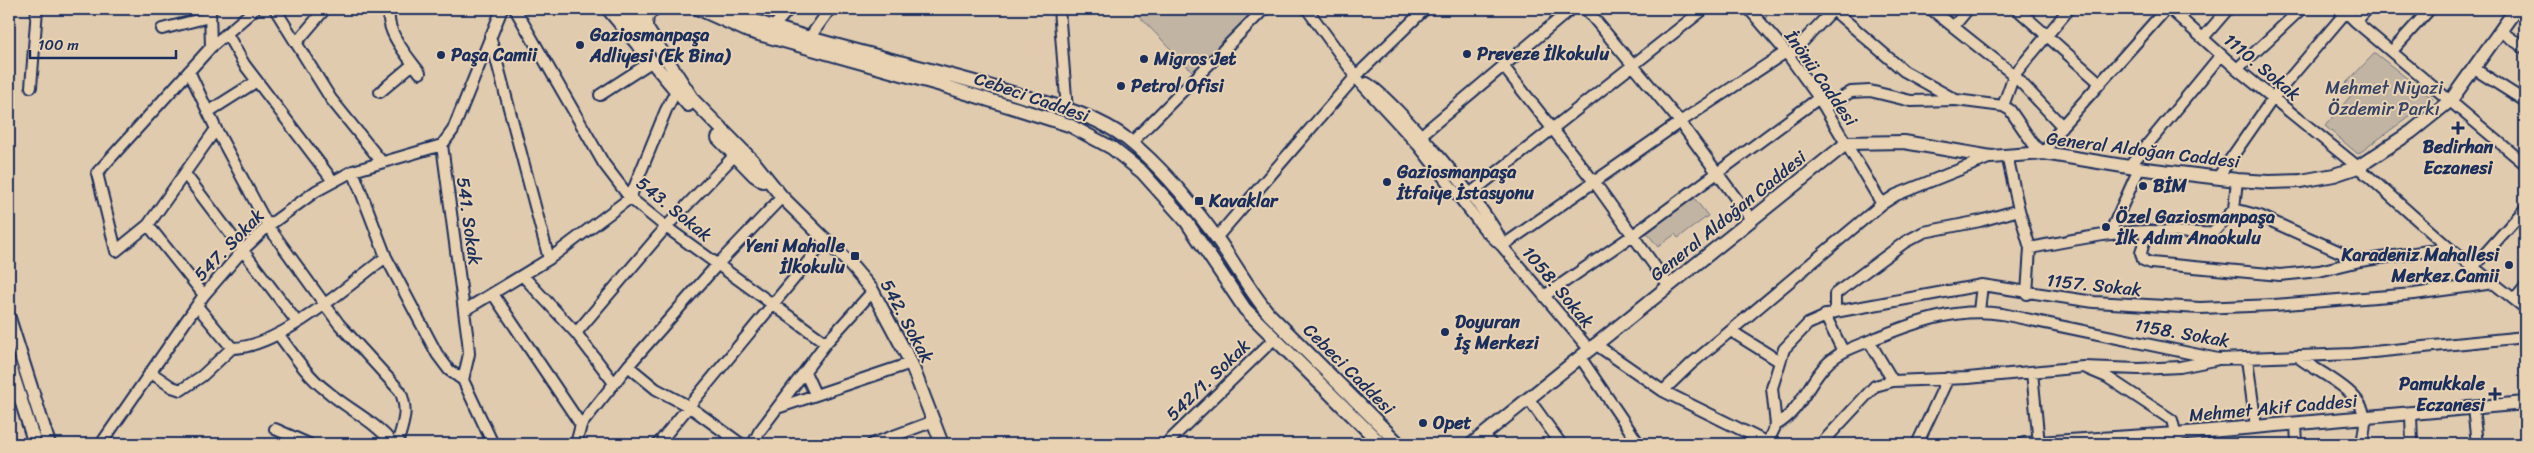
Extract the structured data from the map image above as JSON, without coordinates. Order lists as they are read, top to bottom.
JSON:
{
  "streets": {
    "main road": [
      "Cebeci Caddesi",
      "General Aldoğan Caddesi",
      "542. Sokak",
      "Mehmet Akif Caddesi"
    ],
    "street": [
      "1110. Sokak",
      "İnönü Caddesi",
      "543. Sokak",
      "541. Sokak",
      "547. Sokak",
      "1157. Sokak",
      "1058. Sokak",
      "1158. Sokak",
      "542/1. Sokak"
    ]
  },
  "crossings": [
    ["1110. Sokak", "General Aldoğan Caddesi"],
    ["1110. Sokak", "1157. Sokak"],
    ["İnönü Caddesi", "General Aldoğan Caddesi"],
    ["Cebeci Caddesi", "542/1. Sokak"],
    ["General Aldoğan Caddesi", "1058. Sokak"],
    ["541. Sokak", "547. Sokak"],
    ["1157. Sokak", "1158. Sokak"]
  ],
  "parks": ["Mehmet Niyazi Özdemir Parkı"],
  "places": {
    "other": [
      "Gaziosmanpaşa Adliyesi (Ek Bina)",
      "Preveze İlkokulu",
      "Paşa Camii",
      "Migros Jet",
      "Petrol Ofisi",
      "Gaziosmanpaşa İtfaiye İstasyonu",
      "BİM",
      "Özel Gaziosmanpaşa İlk Adım Anaokulu",
      "Karadeniz Mahallesi Merkez Camii",
      "Doyuran İş Merkezi",
      "Opet"
    ],
    "health": ["Bedirhan Eczanesi", "Pamukkale Eczanesi"],
    "transit": ["Kavaklar", "Yeni Mahalle İlkokulu"]
  },
  "scale_bar": "100 m"
}
